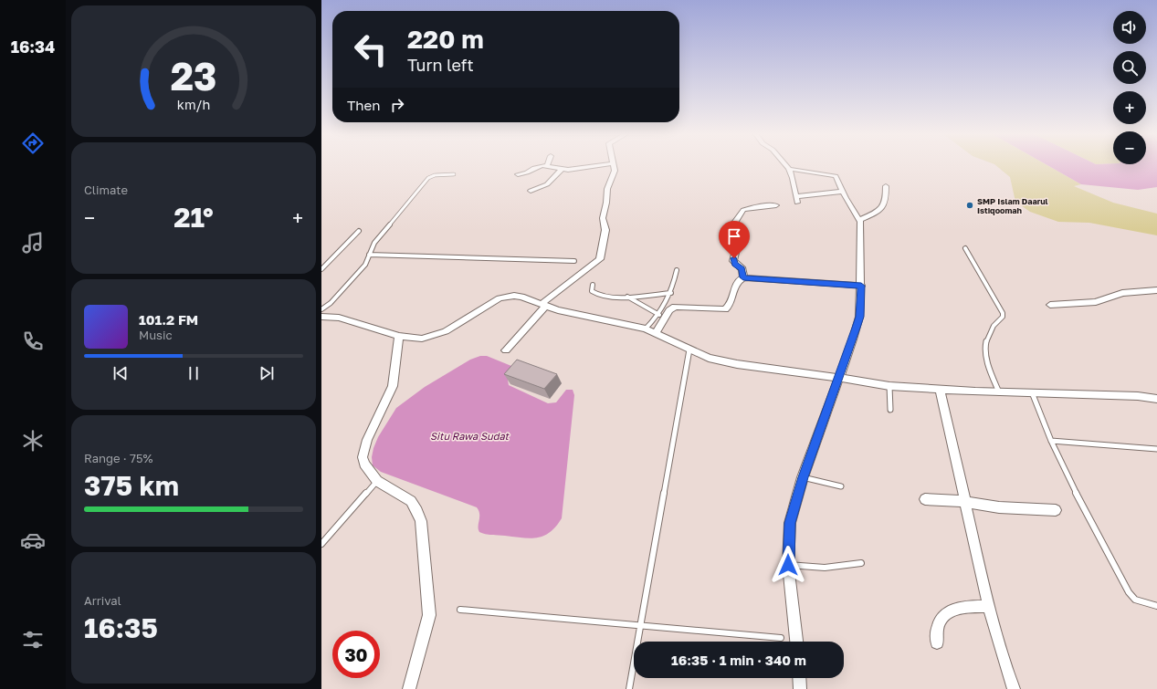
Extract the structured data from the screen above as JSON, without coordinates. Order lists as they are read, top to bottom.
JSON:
{
  "water": ["Situ Rawa Sudat"],
  "places": ["SMP Islam Daarul Istiqoomah"],
  "page": {
    "tabs": "16:34",
    "map_buttons": ["+", "−"],
    "turn": ["220 m", "Turn left"],
    "then": "Then",
    "tile": [
      "Climate",
      ["Range · 75%", "375 km"],
      ["Arrival", "16:35"]
    ],
    "heat": ["−", "21°", "+"],
    "song": ["101.2 FM", "Music"],
    "limit": "30",
    "trip": "16:35 · 1 min · 340 m",
    "gauge": ["23", "km/h"]
  }
}
